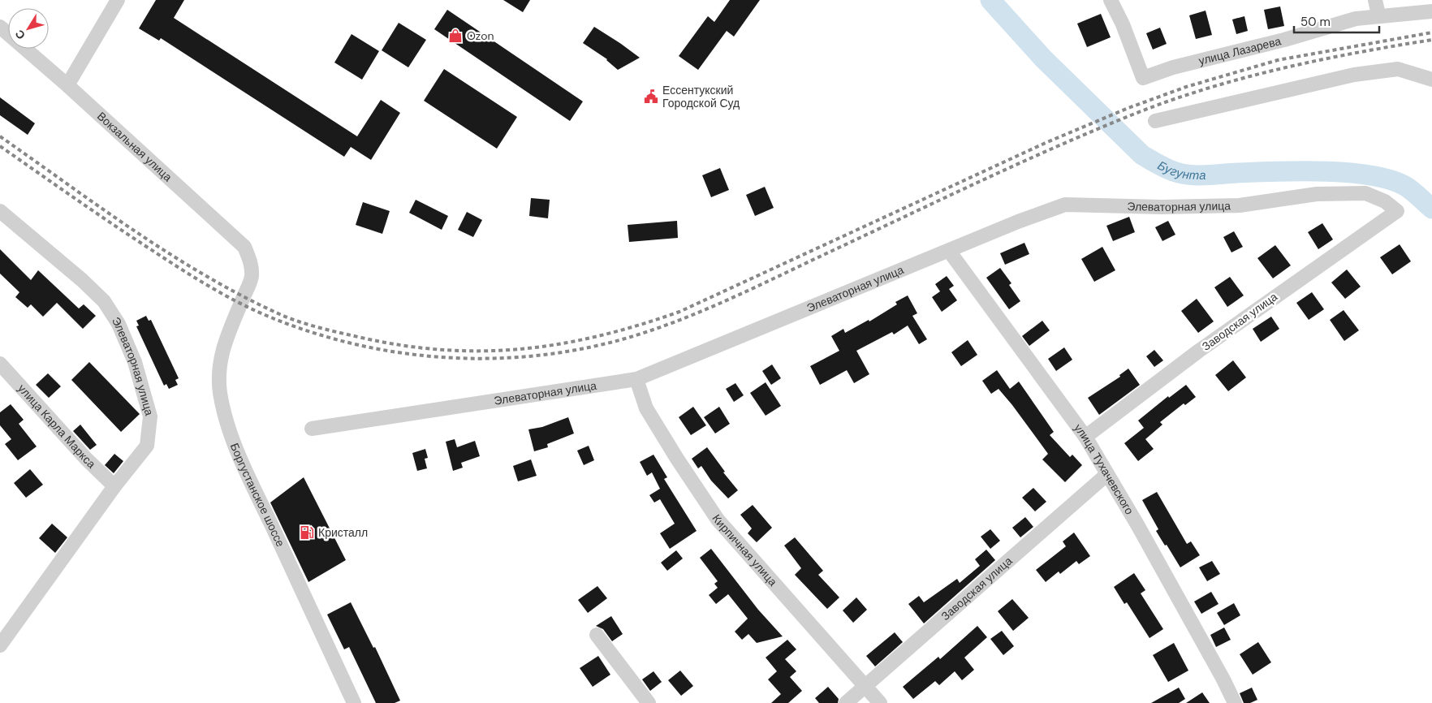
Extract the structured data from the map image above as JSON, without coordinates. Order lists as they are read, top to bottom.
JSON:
{
  "streets": {
    "street": [
      "улица Лазарева",
      "Вокзальная улица",
      "Элеваторная улица",
      "Заводская улица",
      "улица Карла Маркса",
      "улица Тухачевского",
      "Боргустанское шоссе",
      "Кирпичная улица"
    ]
  },
  "crossings": [
    ["Вокзальная улица", "Боргустанское шоссе"],
    ["Элеваторная улица", "Заводская улица"],
    ["Элеваторная улица", "улица Карла Маркса"],
    ["Элеваторная улица", "улица Тухачевского"],
    ["Элеваторная улица", "Кирпичная улица"],
    ["Заводская улица", "улица Тухачевского"],
    ["Заводская улица", "Кирпичная улица"]
  ],
  "water": ["Бугунта"],
  "places": {
    "shop": ["Ozon"],
    "public building": ["Ессентукский Городской Суд"],
    "fuel station": ["Кристалл"]
  },
  "scale_bar": "50 m",
  "north": "bottom left"
}
